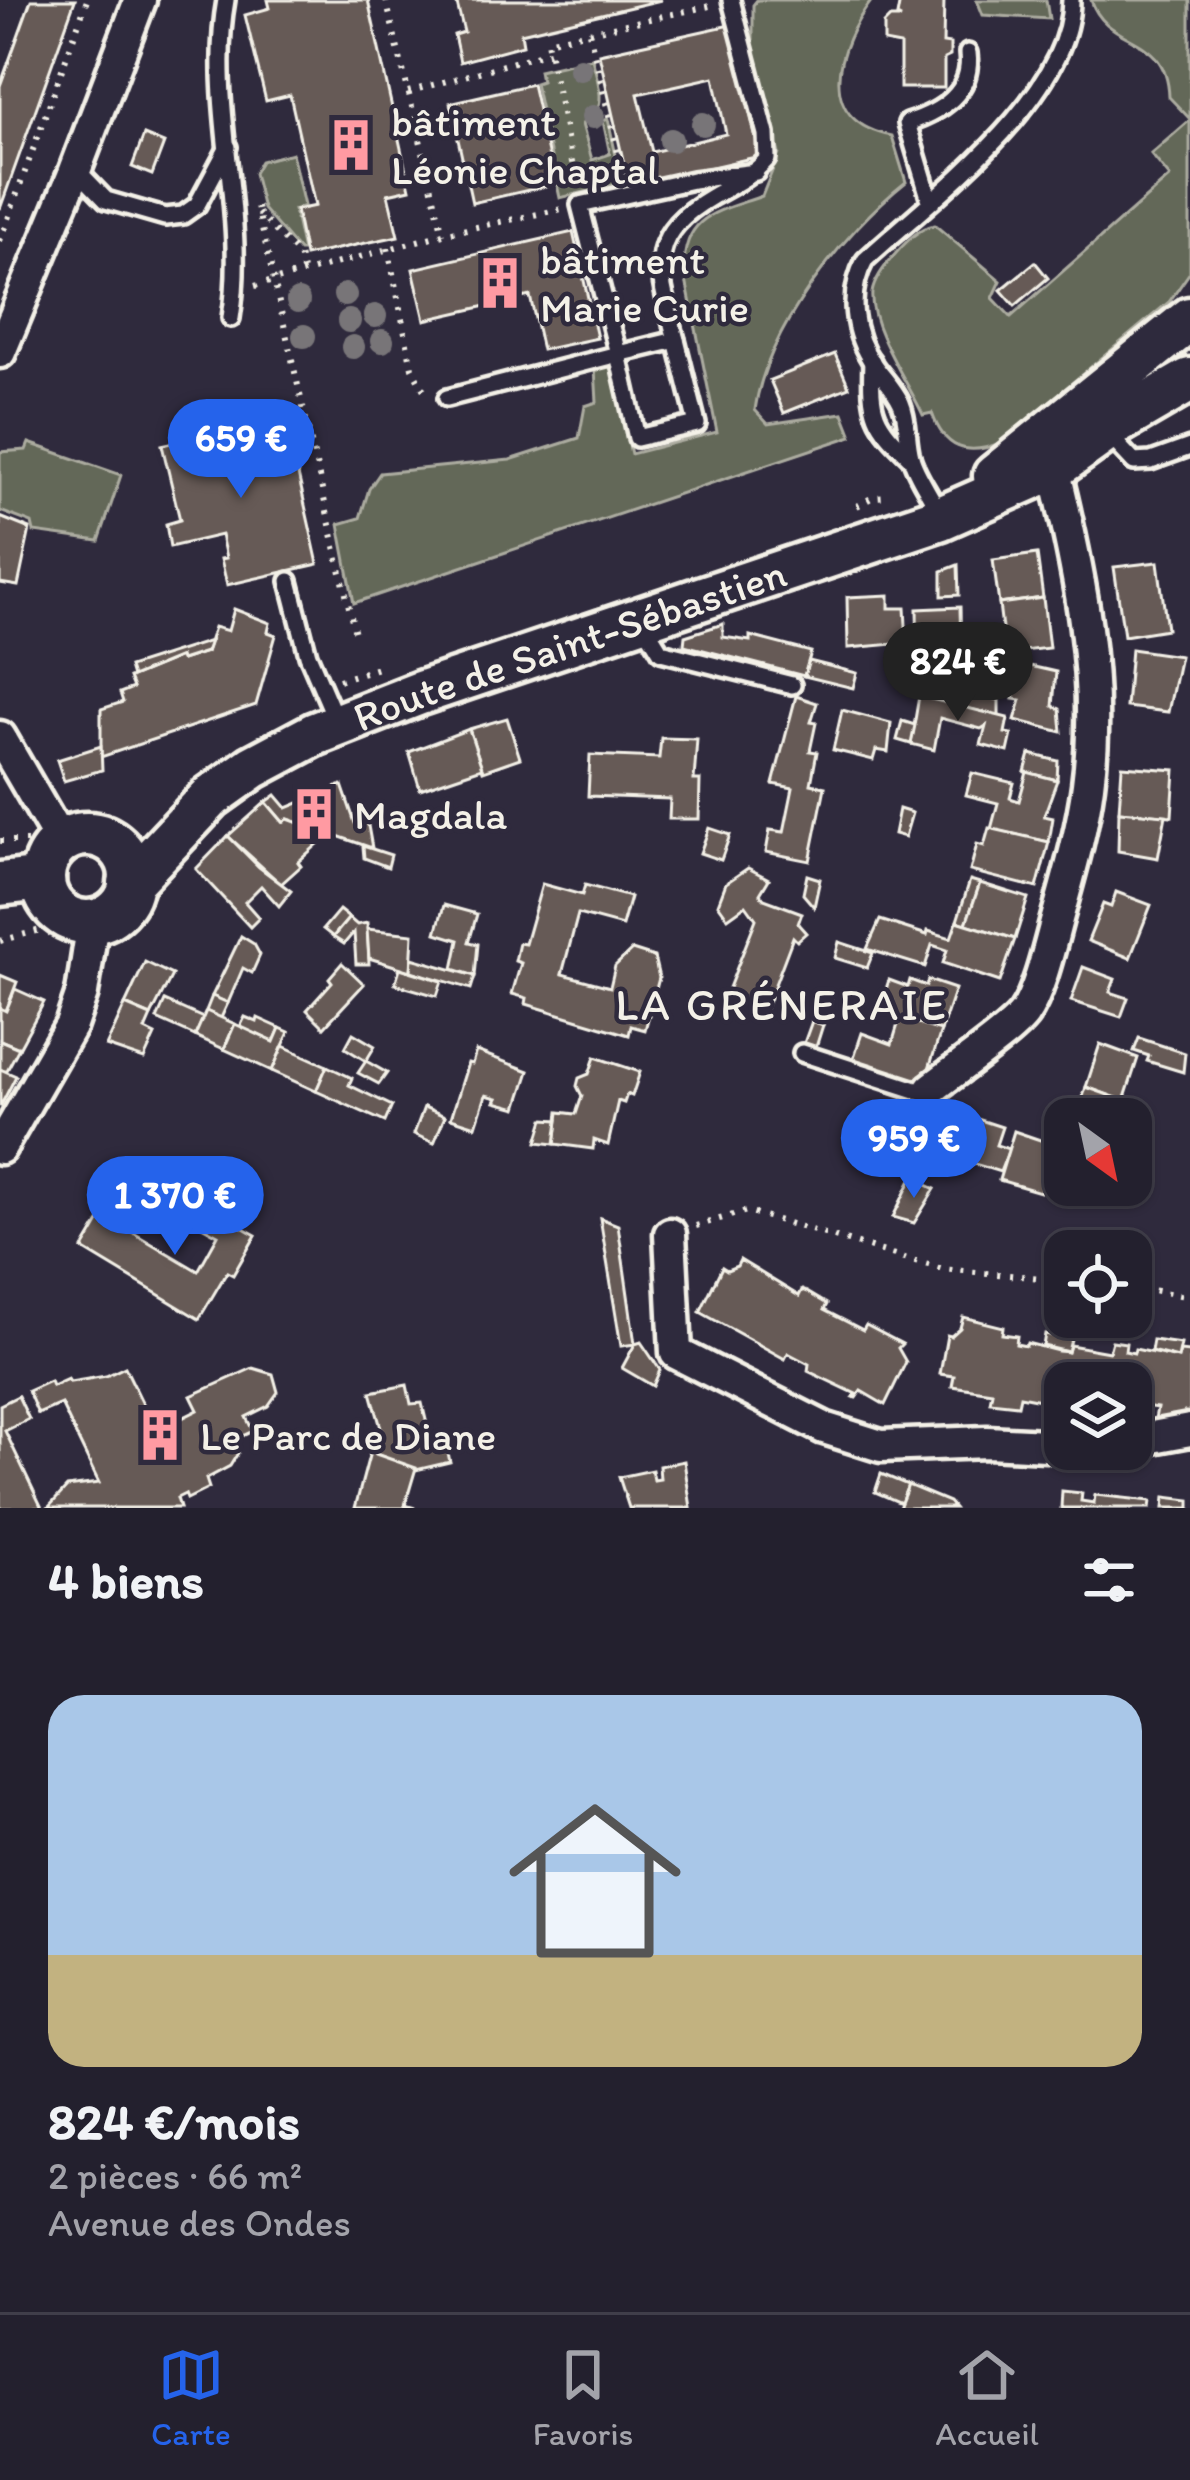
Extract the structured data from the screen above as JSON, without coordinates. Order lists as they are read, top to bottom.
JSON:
{
  "streets": {
    "street": ["Route de Saint-Sébastien"]
  },
  "districts": ["LA GRÉNERAIE"],
  "places": {
    "building": [
      "bâtiment Léonie Chaptal",
      "bâtiment Marie Curie",
      "Magdala",
      "Le Parc de Diane"
    ]
  },
  "north": "bottom right",
  "page": {
    "price": [
      "659 €",
      "824 €",
      "959 €",
      "1 370 €"
    ],
    "heading": "4 biens",
    "list": [
      {
        "name": "824 €/mois",
        "note": "2 pièces · 66 m² · Avenue des Ondes"
      }
    ],
    "tabs": ["Carte", "Favoris", "Accueil"]
  }
}
